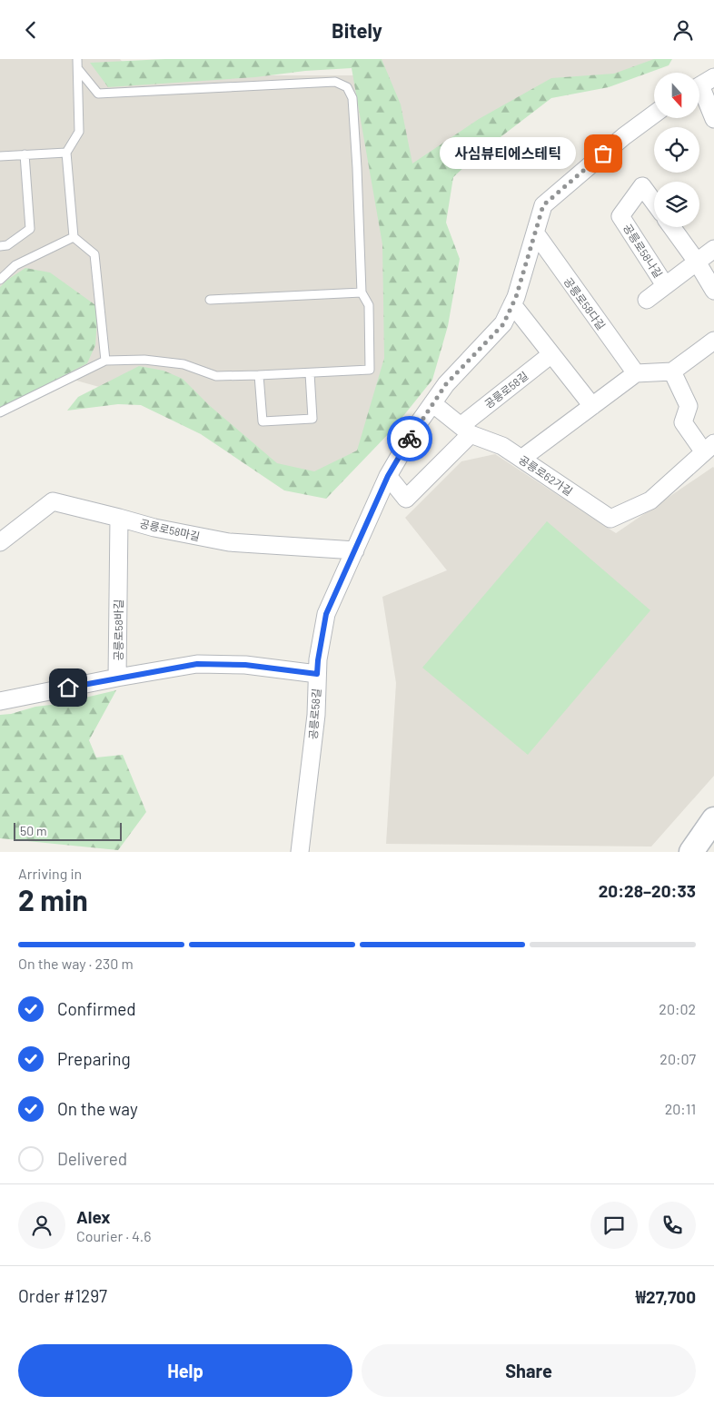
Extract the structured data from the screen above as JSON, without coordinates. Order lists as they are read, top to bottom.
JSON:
{
  "streets": {
    "street": [
      "공릉로58나길",
      "공릉로58다길",
      "공릉로58길",
      "공릉로62가길",
      "공릉로58마길",
      "공릉로58바길"
    ]
  },
  "crossings": [
    ["공릉로58다길", "공릉로58길"],
    ["공릉로58길", "공릉로62가길"],
    ["공릉로58길", "공릉로58마길"],
    ["공릉로58길", "공릉로58바길"],
    ["공릉로58마길", "공릉로58바길"]
  ],
  "places": ["사심뷰티에스테틱"],
  "scale_bar": "50 m",
  "north": "bottom",
  "page": {
    "header": "Bitely",
    "bubble": "사심뷰티에스테틱",
    "scale": "50 m",
    "heading": ["2 min", "Arriving in", "20:28–20:33"],
    "panel": [
      "Alex",
      "Courier · 4.6",
      "Order #1297",
      "₩27,700"
    ],
    "bar": "On the way · 230 m",
    "list": [
      ["Confirmed", "20:02"],
      ["Preparing", "20:07"],
      ["On the way", "20:11"],
      "Delivered"
    ],
    "buttons": ["Help", "Share"]
  }
}
